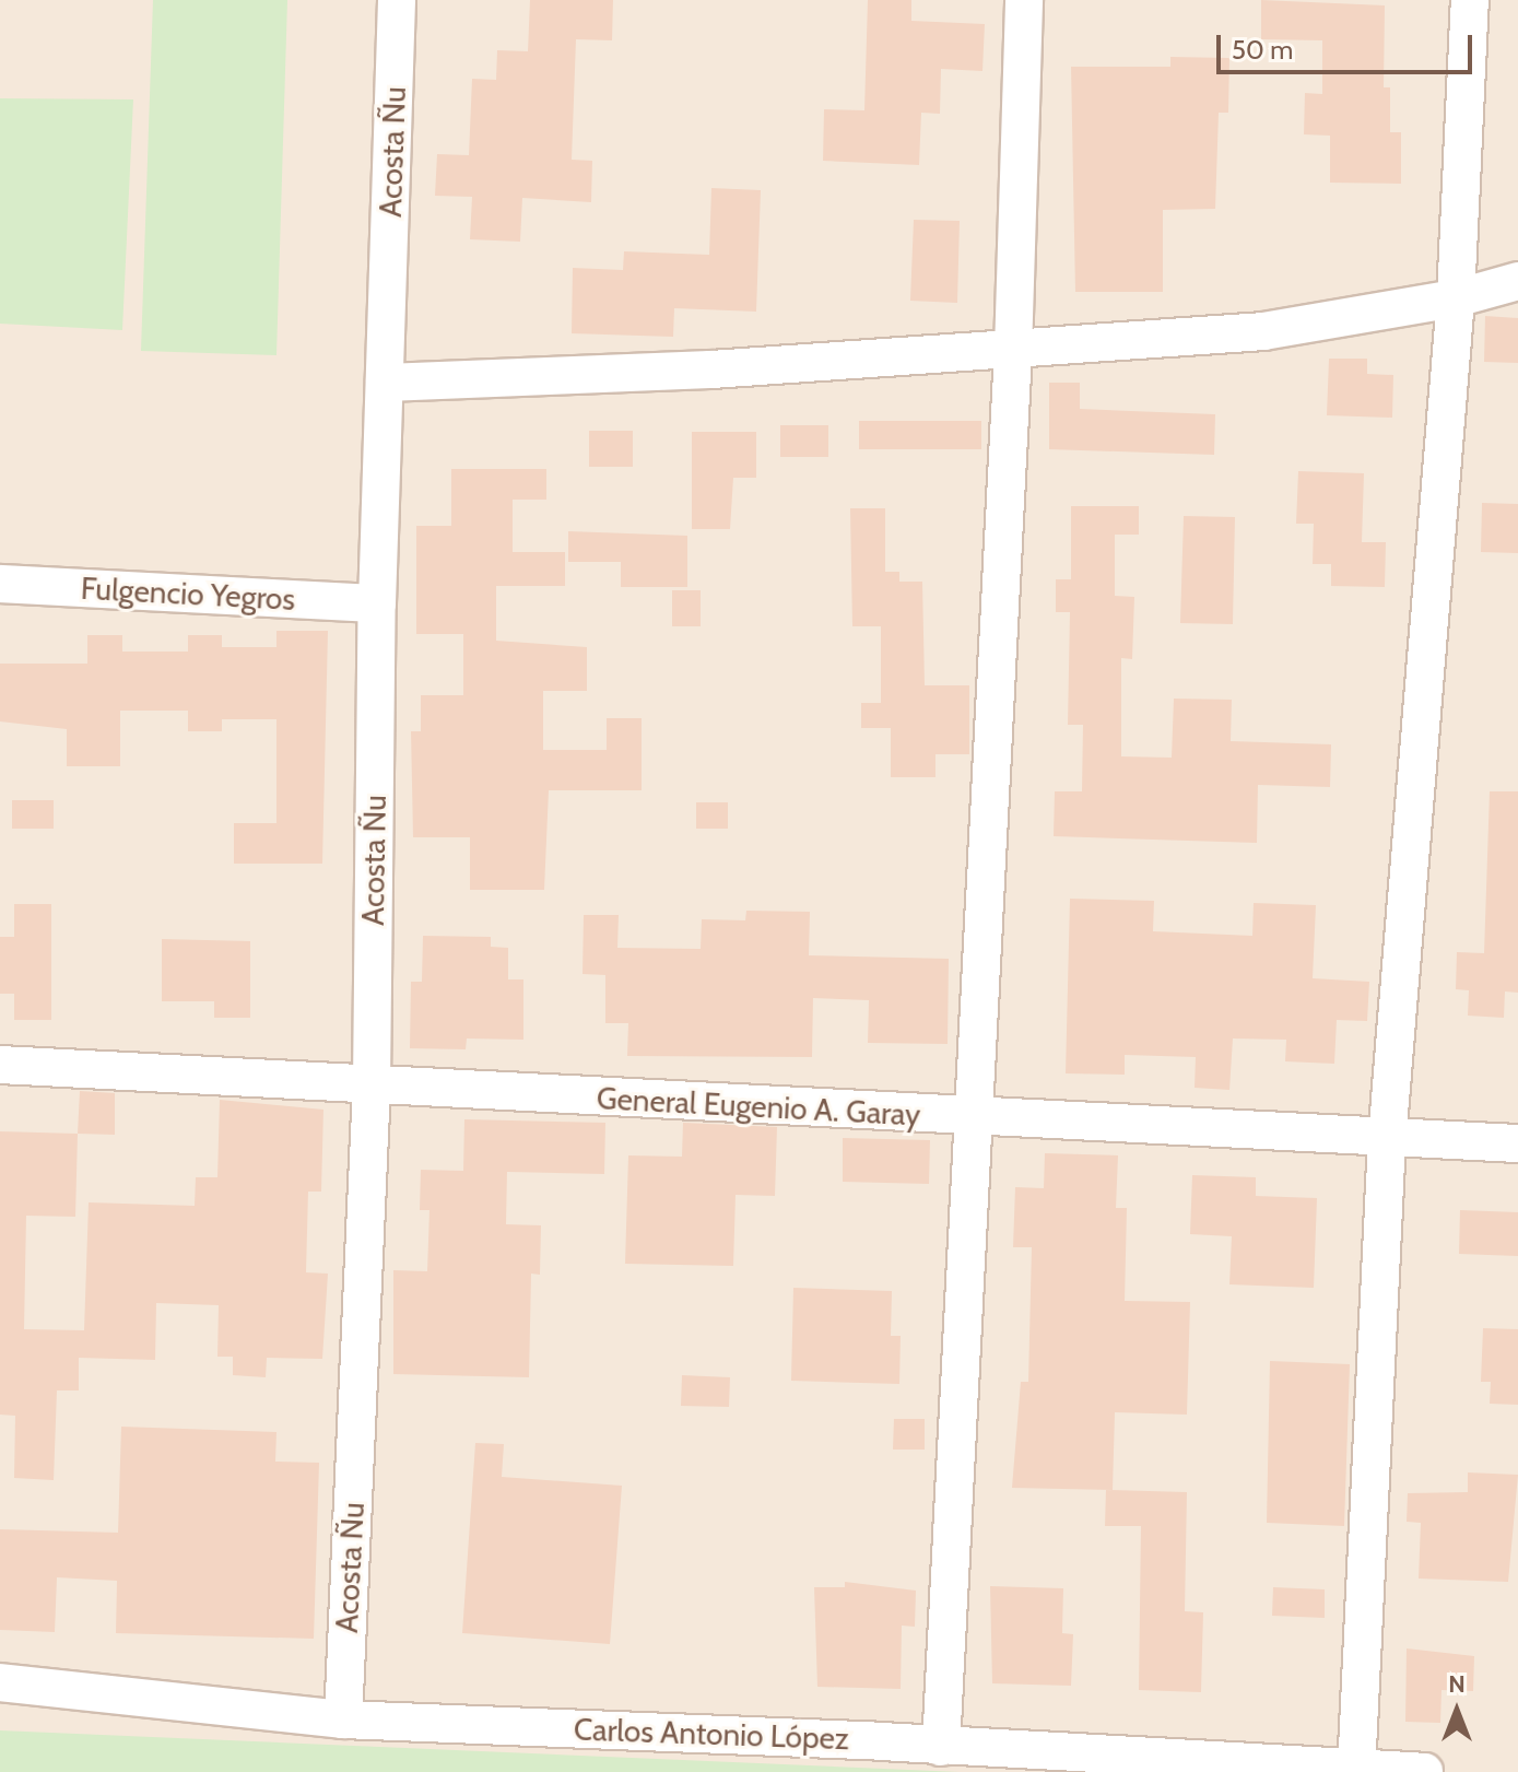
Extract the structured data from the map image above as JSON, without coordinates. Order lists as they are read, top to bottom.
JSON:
{
  "streets": {
    "street": [
      "Acosta Ñu",
      "Fulgencio Yegros",
      "General Eugenio A. Garay",
      "Carlos Antonio López"
    ]
  },
  "crossings": [
    ["Acosta Ñu", "Fulgencio Yegros"],
    ["Acosta Ñu", "General Eugenio A. Garay"],
    ["Acosta Ñu", "Carlos Antonio López"]
  ],
  "scale_bar": "50 m",
  "north": "top"
}
